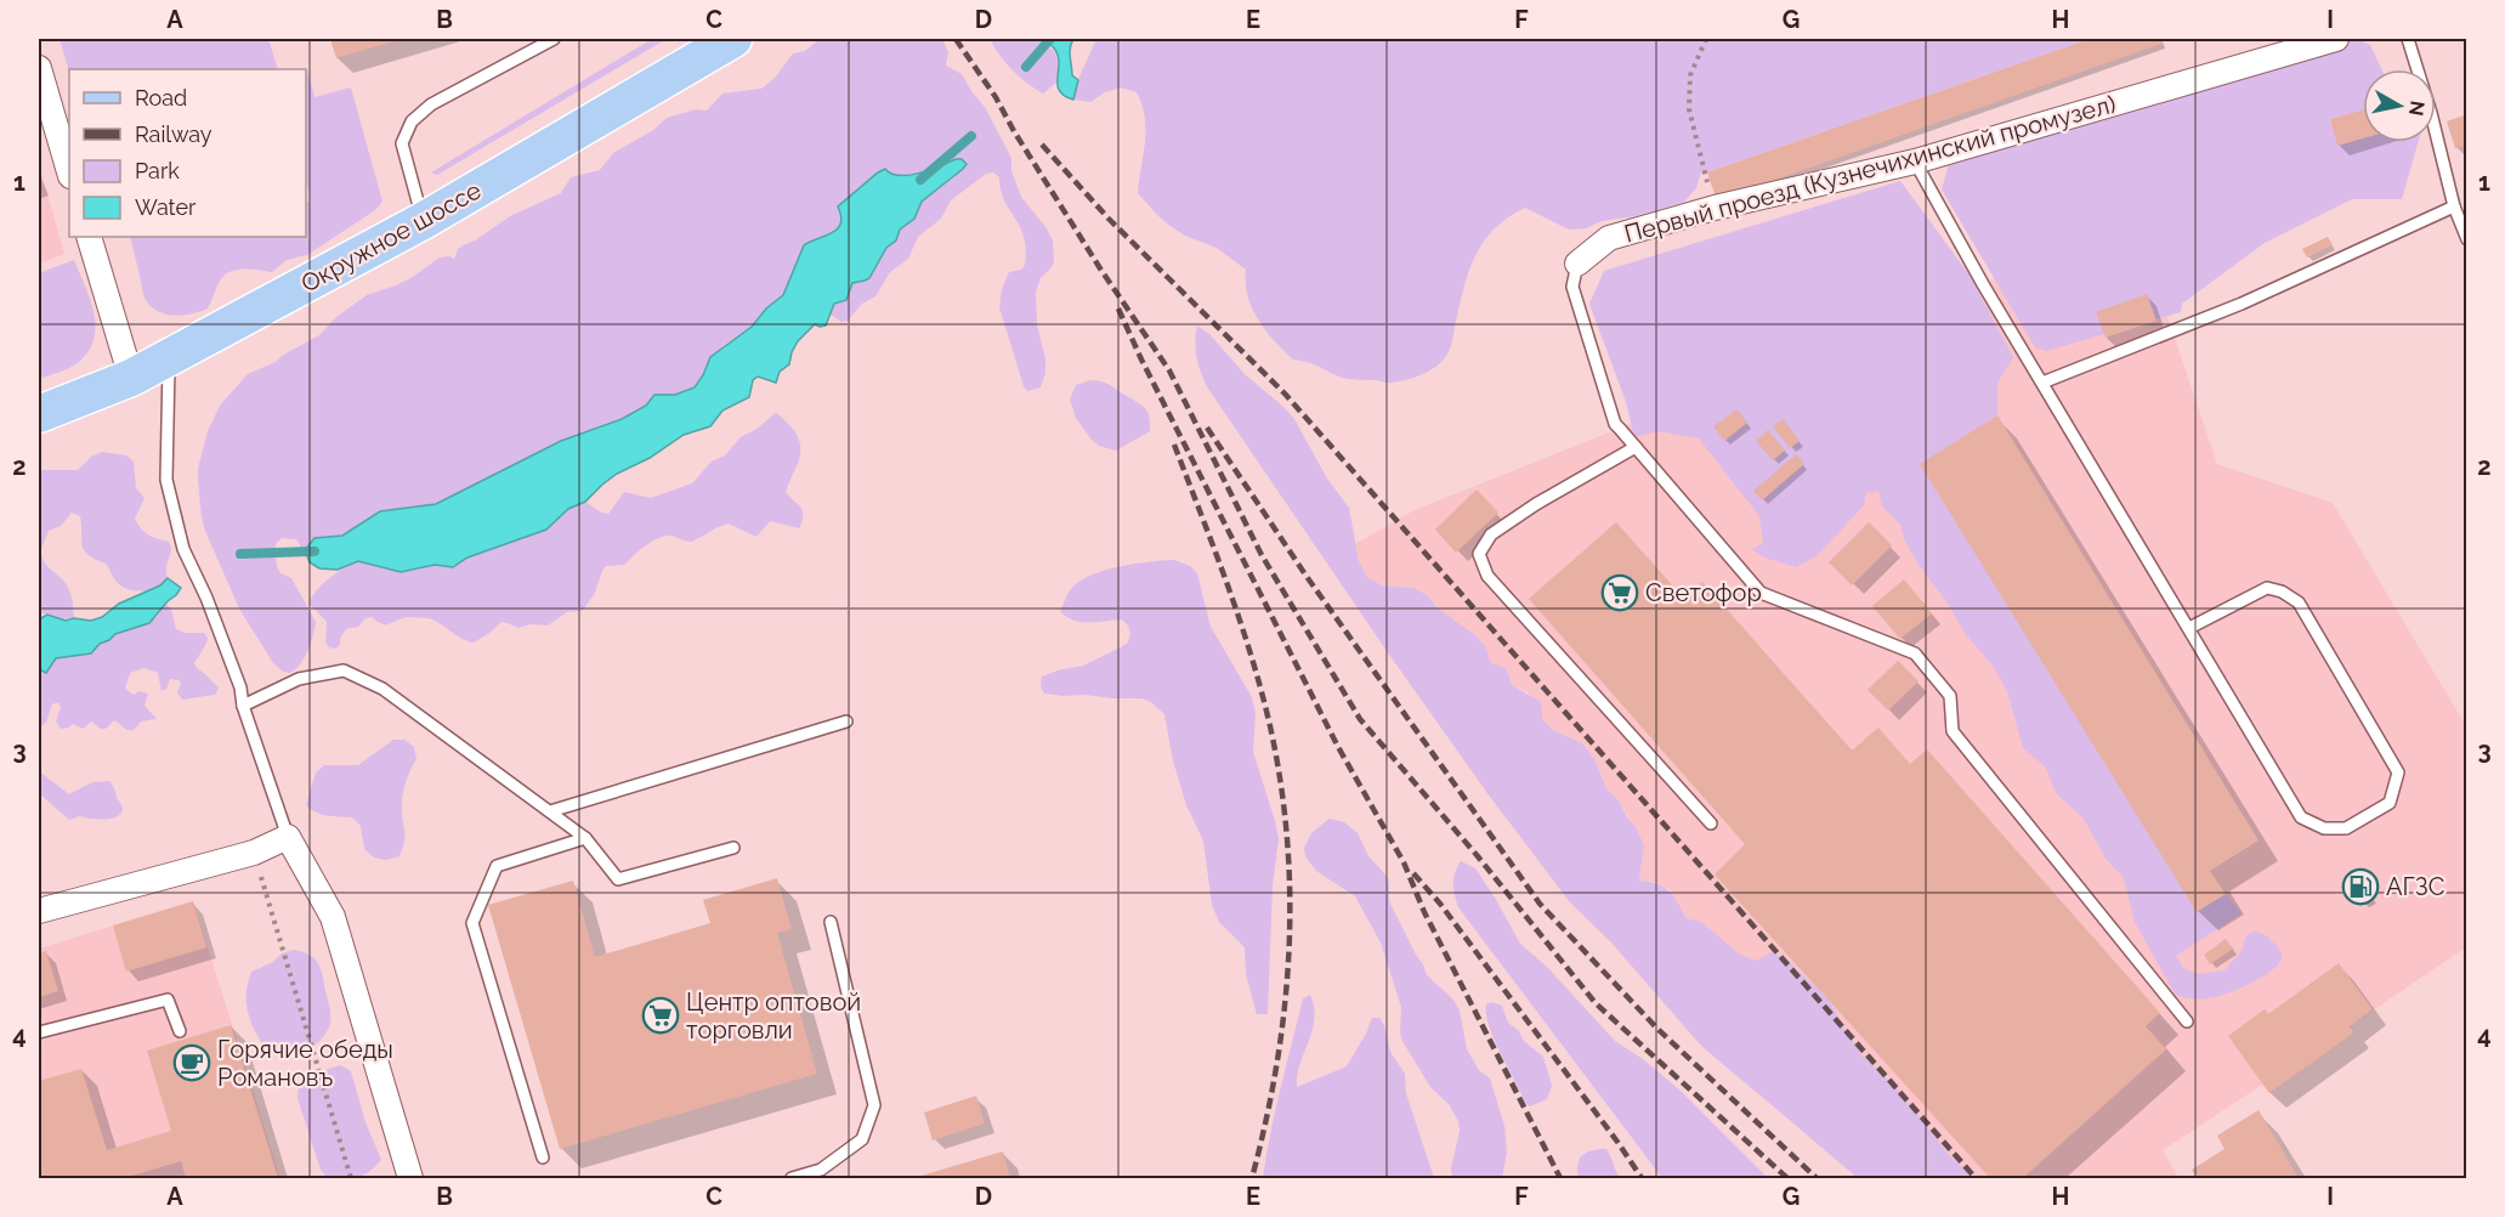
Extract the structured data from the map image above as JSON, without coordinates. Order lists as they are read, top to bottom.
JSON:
{
  "streets": {
    "main road": ["Окружное шоссе"],
    "street": ["Первый проезд (Кузнечихинский промузел)"]
  },
  "places": {
    "supermarket": ["Светофор", "Центр оптовой торговли"],
    "fuel station": ["АГЗС"],
    "cafe": ["Горячие обеды Романовъ"]
  },
  "legend": [
    "Road",
    "Railway",
    "Park",
    "Water"
  ],
  "north": "right",
  "grid": {
    "columns": [
      "A",
      "B",
      "C",
      "D",
      "E",
      "F",
      "G",
      "H",
      "I"
    ],
    "rows": [
      "1",
      "2",
      "3",
      "4"
    ]
  }
}
